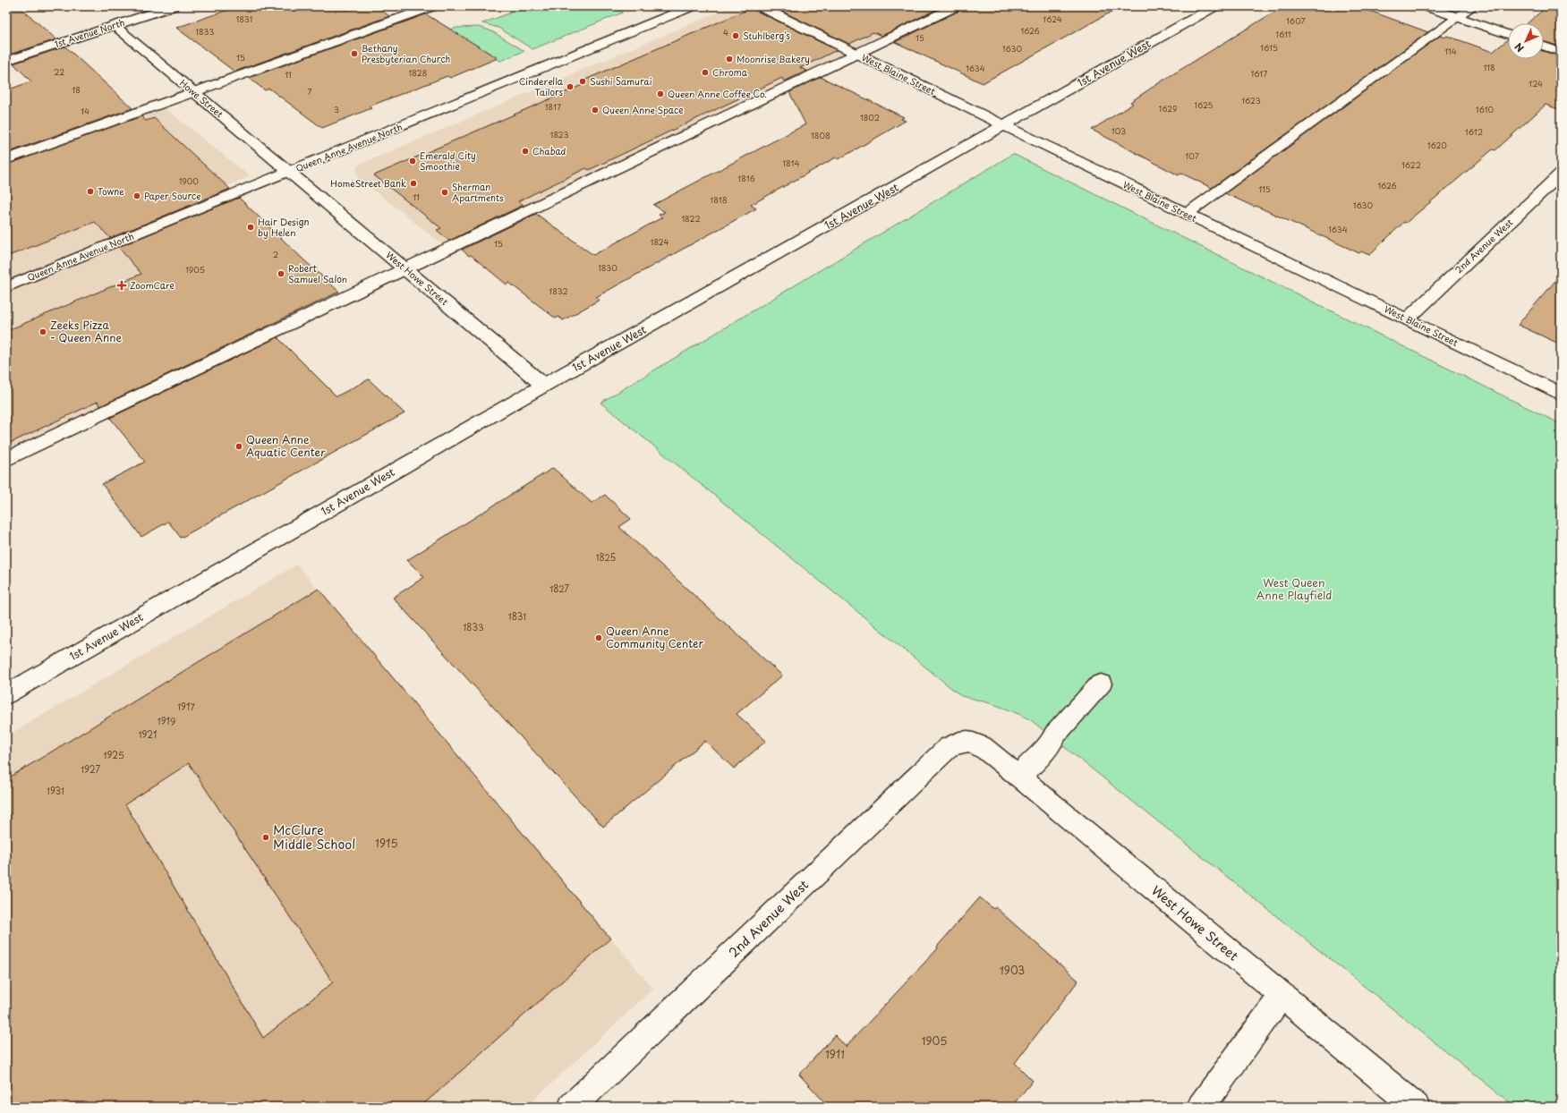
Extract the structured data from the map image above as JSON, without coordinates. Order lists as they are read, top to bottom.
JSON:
{
  "streets": {
    "street": [
      "1st Avenue North",
      "1st Avenue West",
      "West Blaine Street",
      "Howe Street",
      "Queen Anne Avenue North",
      "2nd Avenue West",
      "West Howe Street"
    ]
  },
  "crossings": [
    ["1st Avenue North", "Howe Street"],
    ["1st Avenue West", "West Blaine Street"],
    ["1st Avenue West", "West Howe Street"],
    ["West Blaine Street", "2nd Avenue West"],
    ["Howe Street", "Queen Anne Avenue North"],
    ["Howe Street", "West Howe Street"],
    ["Queen Anne Avenue North", "West Howe Street"],
    ["2nd Avenue West", "West Howe Street"]
  ],
  "parks": ["West Queen Anne Playfield"],
  "places": {
    "other": [
      "Stuhlberg's",
      "Bethany Presbyterian Church",
      "Moonrise Bakery",
      "Chroma",
      "Sushi Samurai",
      "Cinderella Tailors",
      "Queen Anne Coffee Co.",
      "Queen Anne Space",
      "Chabad",
      "Emerald City Smoothie",
      "HomeStreet Bank",
      "Towne",
      "Sherman Apartments",
      "Paper Source",
      "Hair Design by Helen",
      "Robert Samuel Salon",
      "Zeeks Pizza - Queen Anne",
      "Queen Anne Aquatic Center",
      "Queen Anne Community Center",
      "McClure Middle School"
    ],
    "health": ["ZoomCare"]
  },
  "house_numbers": [
    "1831",
    "1624",
    "1607",
    "1626",
    "1833",
    "4",
    "1611",
    "15",
    "1615",
    "1630",
    "114",
    "15",
    "118",
    "1634",
    "22",
    "1828",
    "1617",
    "11",
    "124",
    "18",
    "7",
    "1623",
    "1625",
    "1817",
    "1629",
    "3",
    "1610",
    "14",
    "1802",
    "103",
    "1612",
    "1823",
    "1808",
    "1620",
    "107",
    "1814",
    "1622",
    "1816",
    "1900",
    "1626",
    "115",
    "11",
    "1818",
    "1630",
    "1822",
    "1634",
    "1824",
    "15",
    "2",
    "1830",
    "1905",
    "1832",
    "1825",
    "1827",
    "1831",
    "1833",
    "1917",
    "1919",
    "1921",
    "1925",
    "1927",
    "1931",
    "1915",
    "1903",
    "1905",
    "1911"
  ],
  "north": "bottom left"
}
